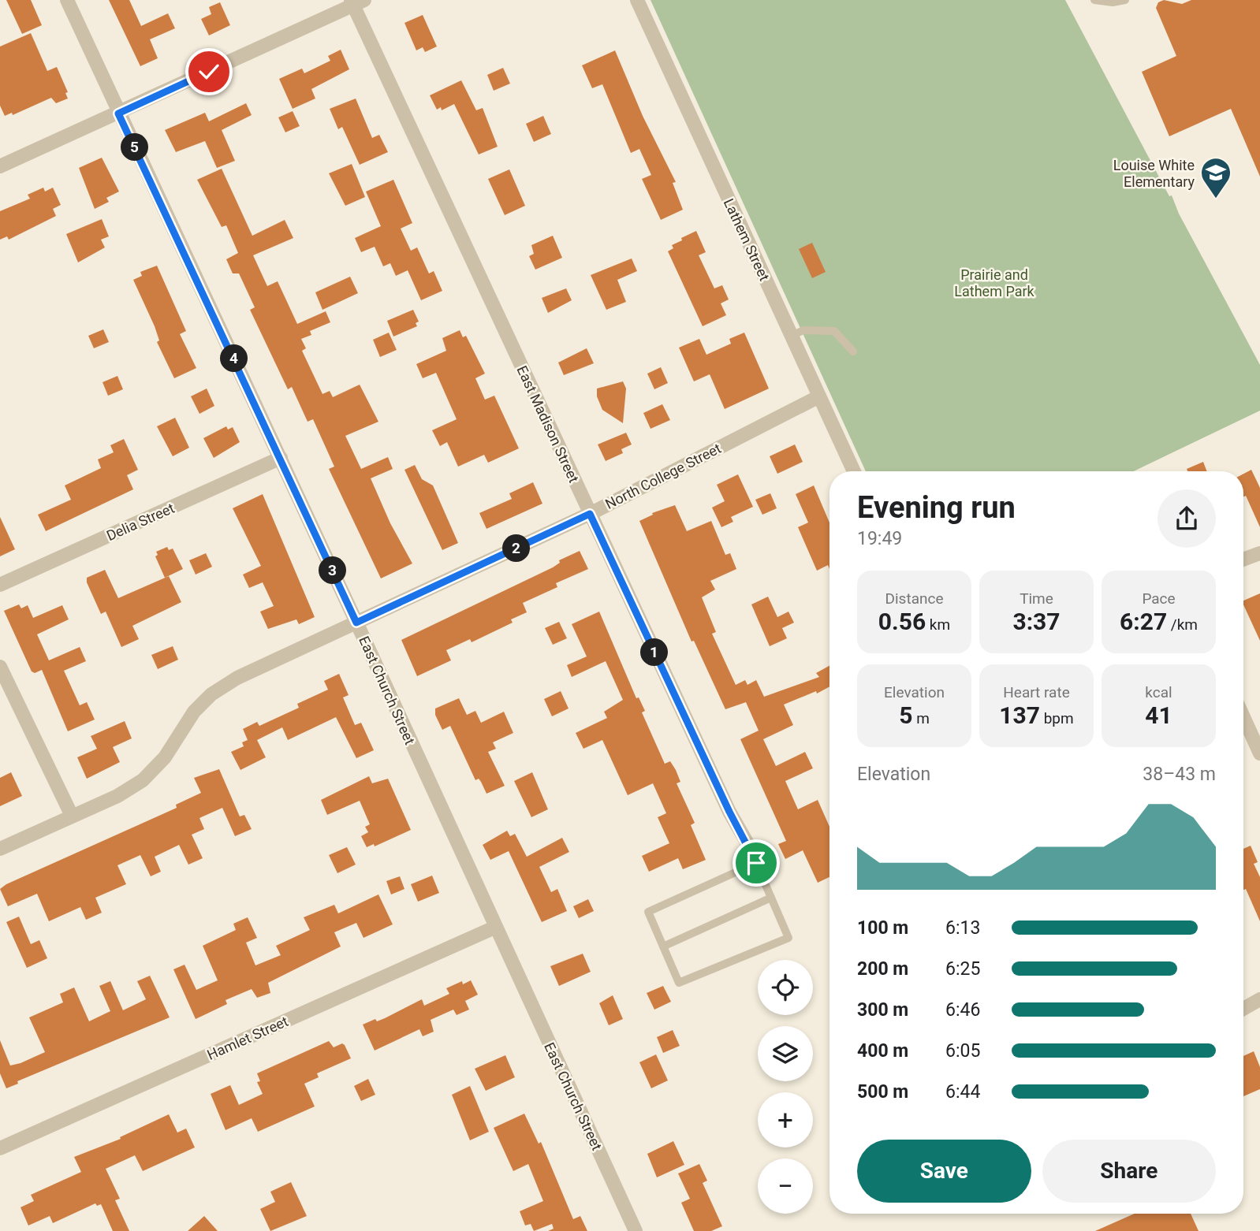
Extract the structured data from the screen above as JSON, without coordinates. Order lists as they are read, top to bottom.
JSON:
{
  "streets": {
    "street": [
      "Lathem Street",
      "East Madison Street",
      "North College Street",
      "Delia Street",
      "East Church Street",
      "Hamlet Street"
    ]
  },
  "crossings": [
    ["Lathem Street", "North College Street"],
    ["East Madison Street", "North College Street"],
    ["North College Street", "East Church Street"],
    ["Delia Street", "East Church Street"],
    ["East Church Street", "Hamlet Street"]
  ],
  "parks": ["Prairie and Lathem Park"],
  "places": {
    "school or university": ["Louise White Elementary"]
  },
  "page": {
    "pins": [
      "5",
      "4",
      "2",
      "3",
      "1"
    ],
    "heading": ["Evening run", "19:49"],
    "stats": [
      ["Distance", "0.56 km"],
      ["Time", "3:37"],
      ["Pace", "6:27 /km"],
      ["Elevation", "5 m"],
      ["Heart rate", "137 bpm"],
      ["kcal", "41"]
    ],
    "chart": ["Elevation", "38–43 m"],
    "list": [
      {
        "name": "100 m",
        "note": "6:13"
      },
      {
        "name": "200 m",
        "note": "6:25"
      },
      {
        "name": "300 m",
        "note": "6:46"
      },
      {
        "name": "400 m",
        "note": "6:05"
      },
      {
        "name": "500 m",
        "note": "6:44"
      }
    ],
    "map_buttons": ["+", "−"],
    "buttons": ["Save", "Share"]
  }
}
